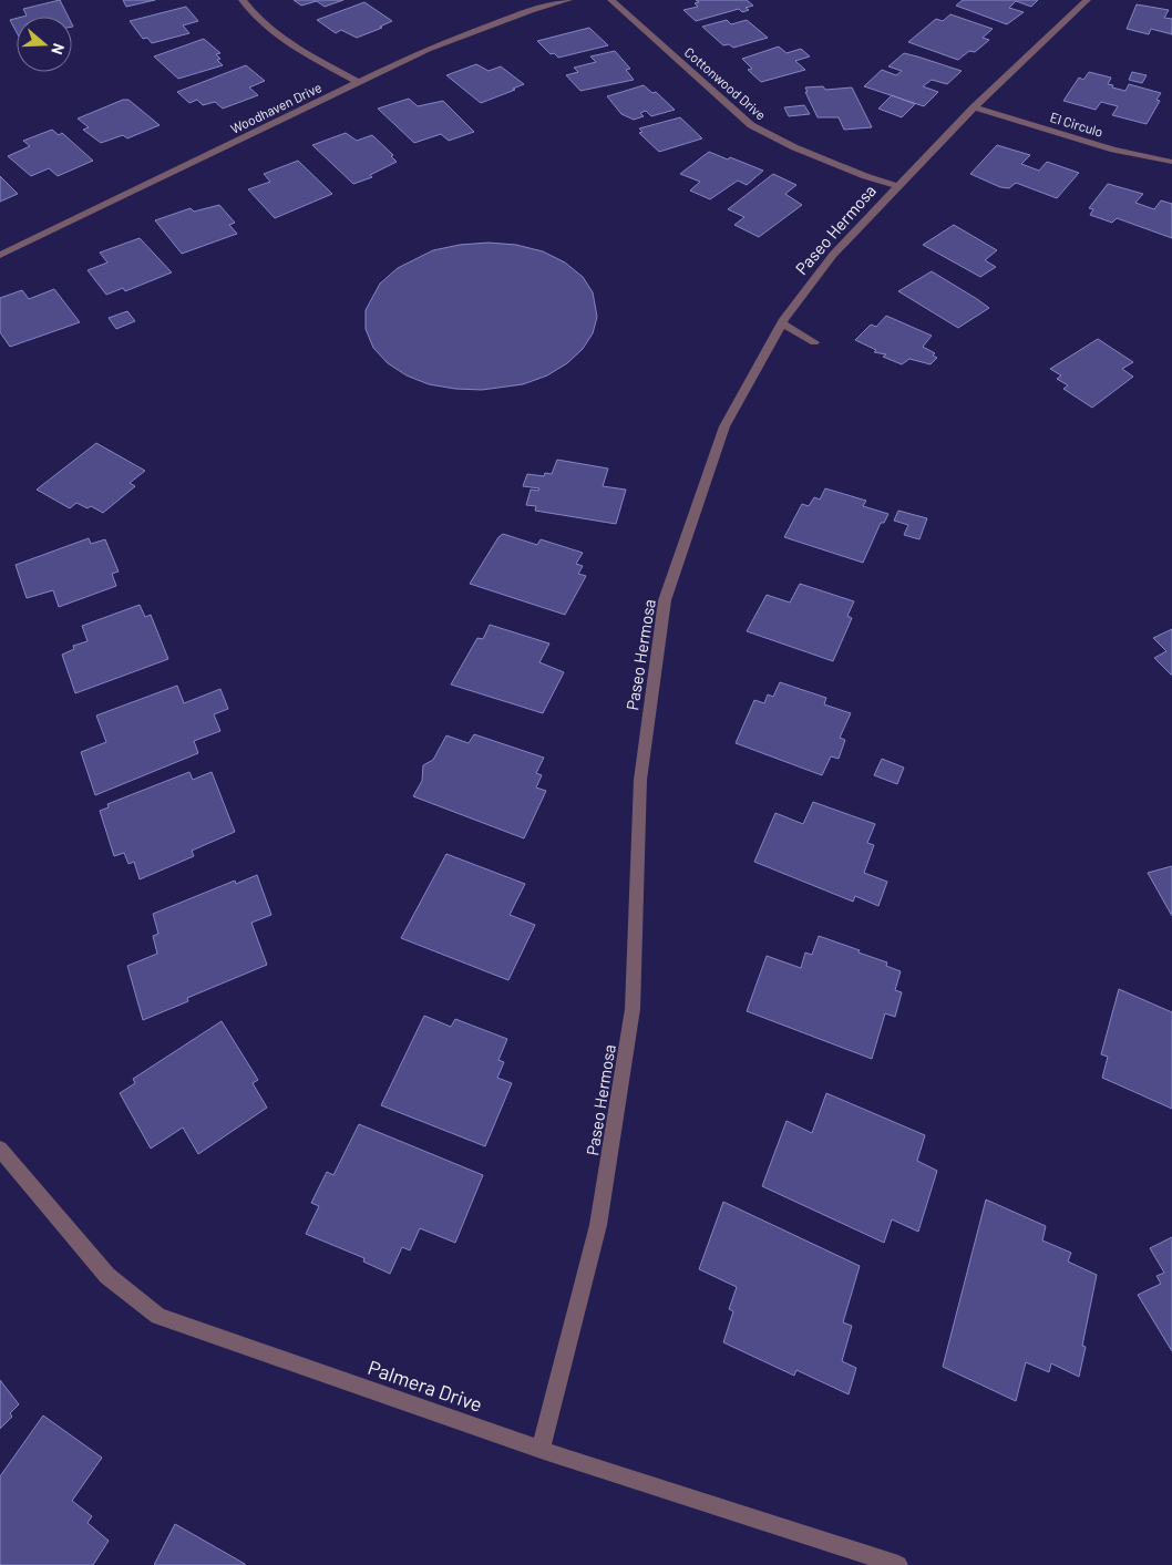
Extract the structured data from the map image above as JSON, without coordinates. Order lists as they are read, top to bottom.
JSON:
{
  "streets": {
    "street": [
      "Cottonwood Drive",
      "Woodhaven Drive",
      "El Circulo",
      "Paseo Hermosa",
      "Palmera Drive"
    ]
  },
  "crossings": [
    ["Cottonwood Drive", "Paseo Hermosa"],
    ["El Circulo", "Paseo Hermosa"],
    ["Paseo Hermosa", "Palmera Drive"]
  ],
  "north": "right"
}
